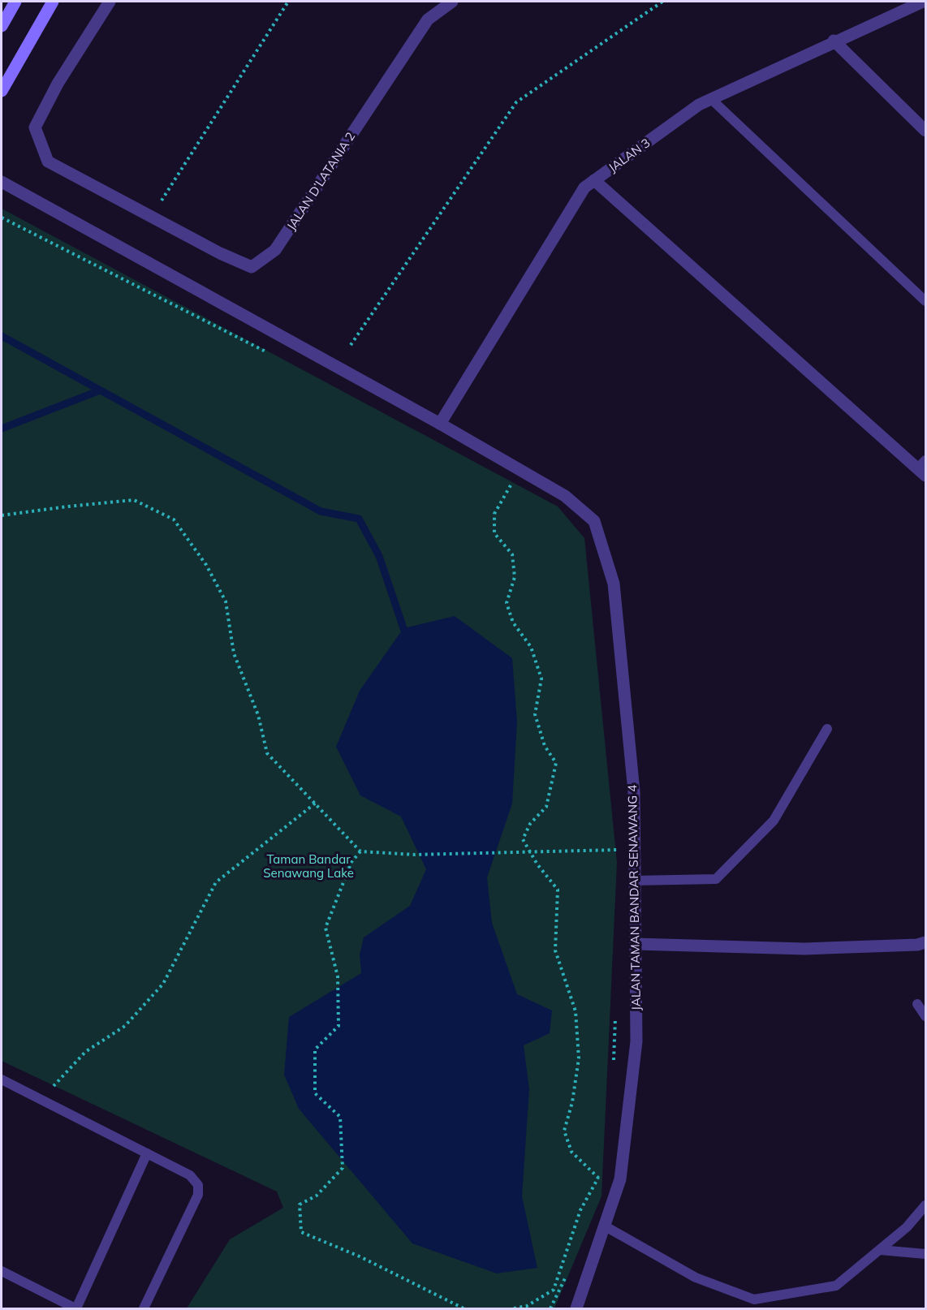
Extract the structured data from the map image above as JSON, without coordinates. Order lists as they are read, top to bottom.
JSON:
{
  "streets": {
    "street": ["JALAN 3", "JALAN D’LATANIA 2", "JALAN TAMAN BANDAR SENAWANG 4"]
  },
  "crossings": [
    ["JALAN 3", "JALAN TAMAN BANDAR SENAWANG 4"]
  ],
  "parks": ["Taman Bandar Senawang Lake"]
}
